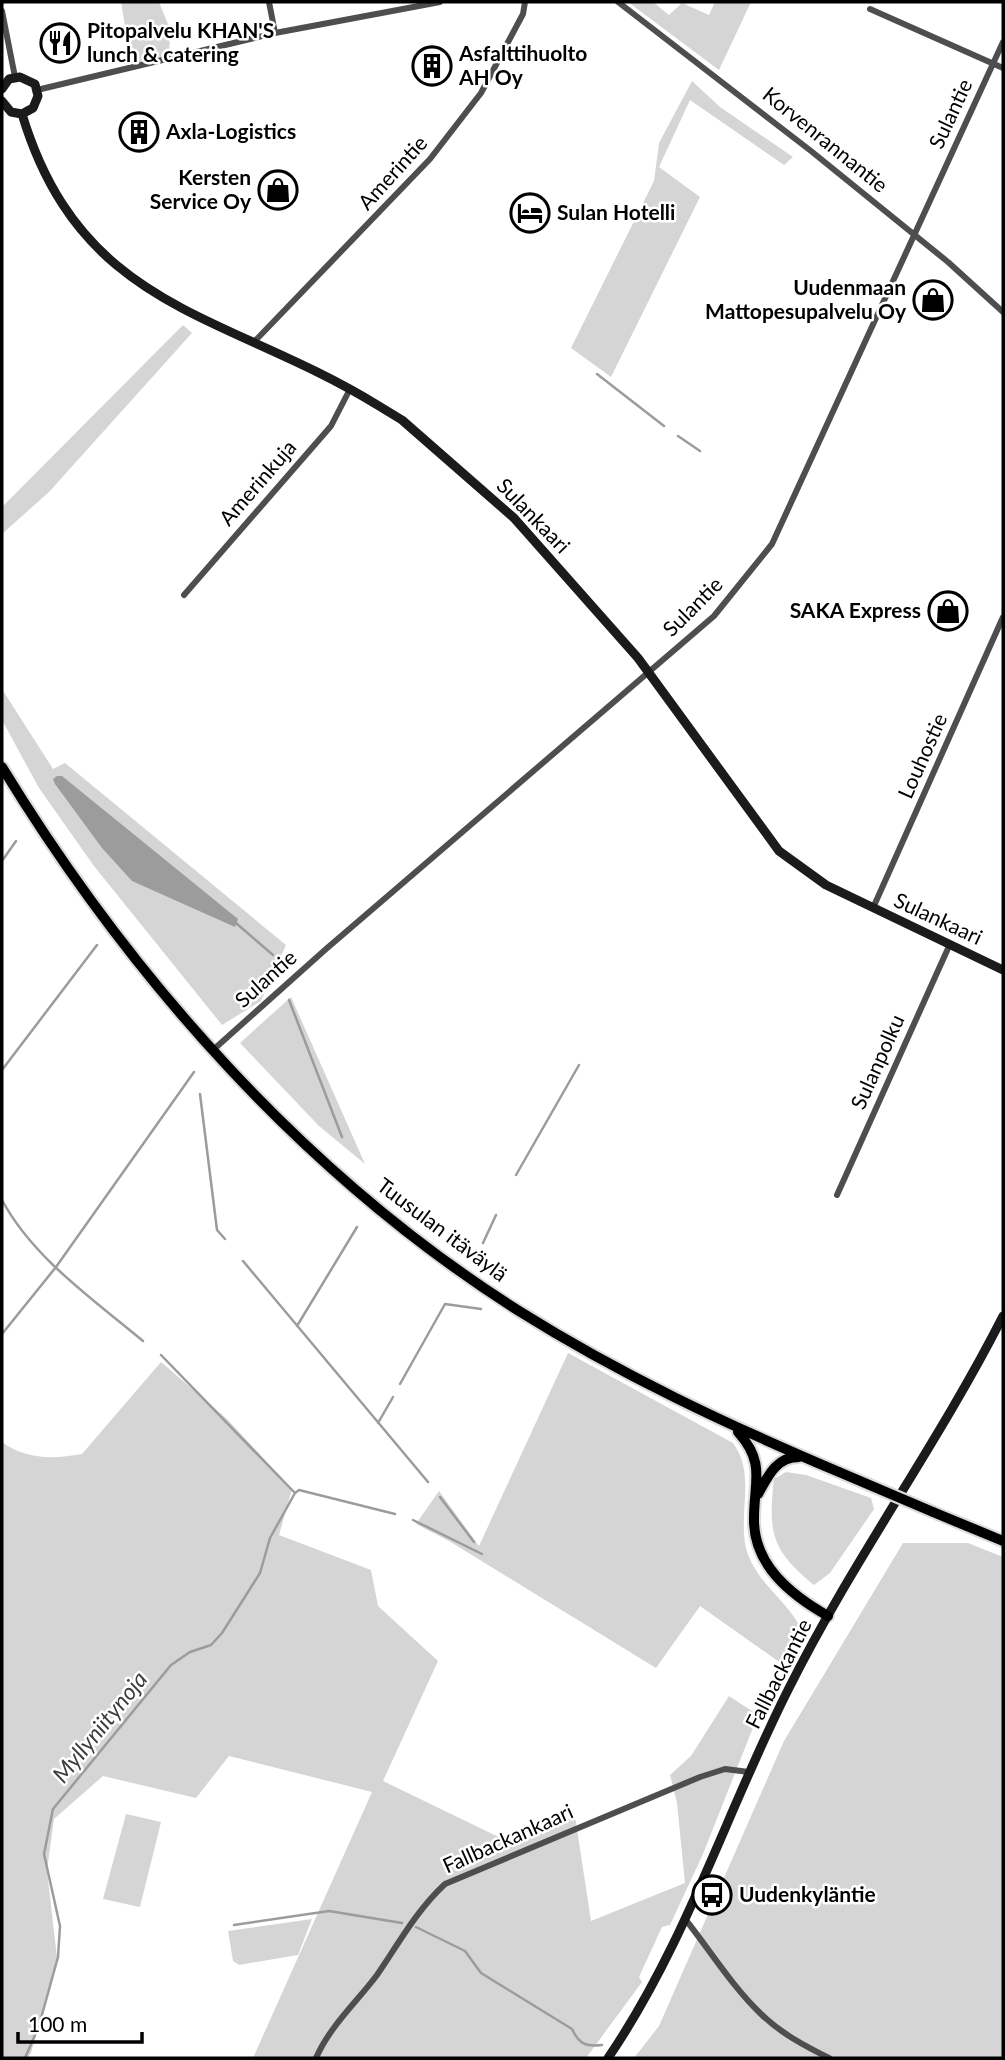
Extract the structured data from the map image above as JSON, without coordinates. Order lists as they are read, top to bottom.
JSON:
{
  "streets": {
    "main road": ["Tuusulan itäväylä"],
    "street": [
      "Sulantie",
      "Korvenrannantie",
      "Amerintie",
      "Amerinkuja",
      "Sulankaari",
      "Louhostie",
      "Sulanpolku",
      "Fallbackantie",
      "Fallbackankaari"
    ]
  },
  "crossings": [
    ["Sulantie", "Korvenrannantie"],
    ["Sulantie", "Sulankaari"],
    ["Sulantie", "Tuusulan itäväylä"],
    ["Amerintie", "Sulankaari"],
    ["Amerinkuja", "Sulankaari"],
    ["Sulankaari", "Louhostie"],
    ["Sulankaari", "Sulanpolku"],
    ["Fallbackantie", "Fallbackankaari"]
  ],
  "water": ["Myllyniitynoja"],
  "places": {
    "restaurant": ["Pitopalvelu KHAN'S lunch & catering"],
    "building": ["Asfalttihuolto AH Oy", "Axla-Logistics"],
    "shop": ["Kersten Service Oy", "Uudenmaan Mattopesupalvelu Oy", "SAKA Express"],
    "hotel": ["Sulan Hotelli"],
    "bus stop": ["Uudenkyläntie"]
  },
  "scale_bar": "100 m"
}
